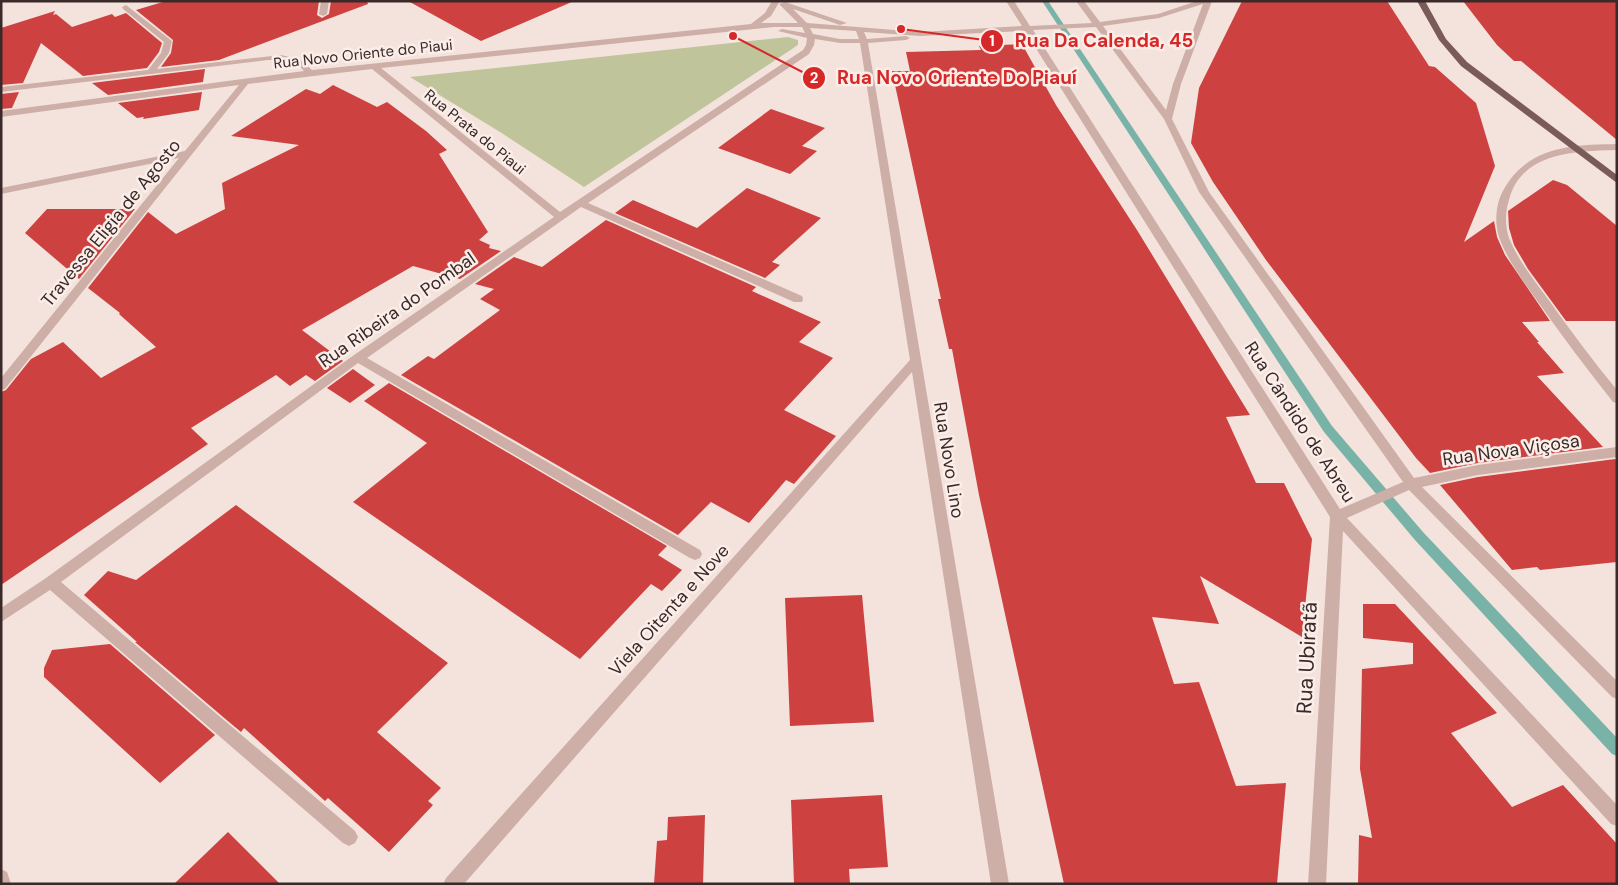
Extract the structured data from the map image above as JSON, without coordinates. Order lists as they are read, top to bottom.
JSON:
{
  "streets": {
    "street": [
      "Rua Novo Oriente do Piaui",
      "Rua Prata do Piaui",
      "Travessa Eligia de Agosto",
      "Rua Ribeira do Pombal",
      "Rua Cândido de Abreu",
      "Rua Nova Viçosa",
      "Rua Novo Lino",
      "Viela Oitenta e Nove",
      "Rua Ubiratã"
    ]
  },
  "crossings": [
    ["Rua Novo Oriente do Piaui", "Rua Prata do Piaui"],
    ["Rua Novo Oriente do Piaui", "Travessa Eligia de Agosto"],
    ["Rua Novo Oriente do Piaui", "Rua Ribeira do Pombal"],
    ["Rua Novo Oriente do Piaui", "Rua Novo Lino"],
    ["Rua Prata do Piaui", "Rua Ribeira do Pombal"],
    ["Rua Cândido de Abreu", "Rua Ubiratã"],
    ["Rua Novo Lino", "Viela Oitenta e Nove"]
  ],
  "places": ["Rua Da Calenda, 45", "Rua Novo Oriente Do Piauí"]
}
